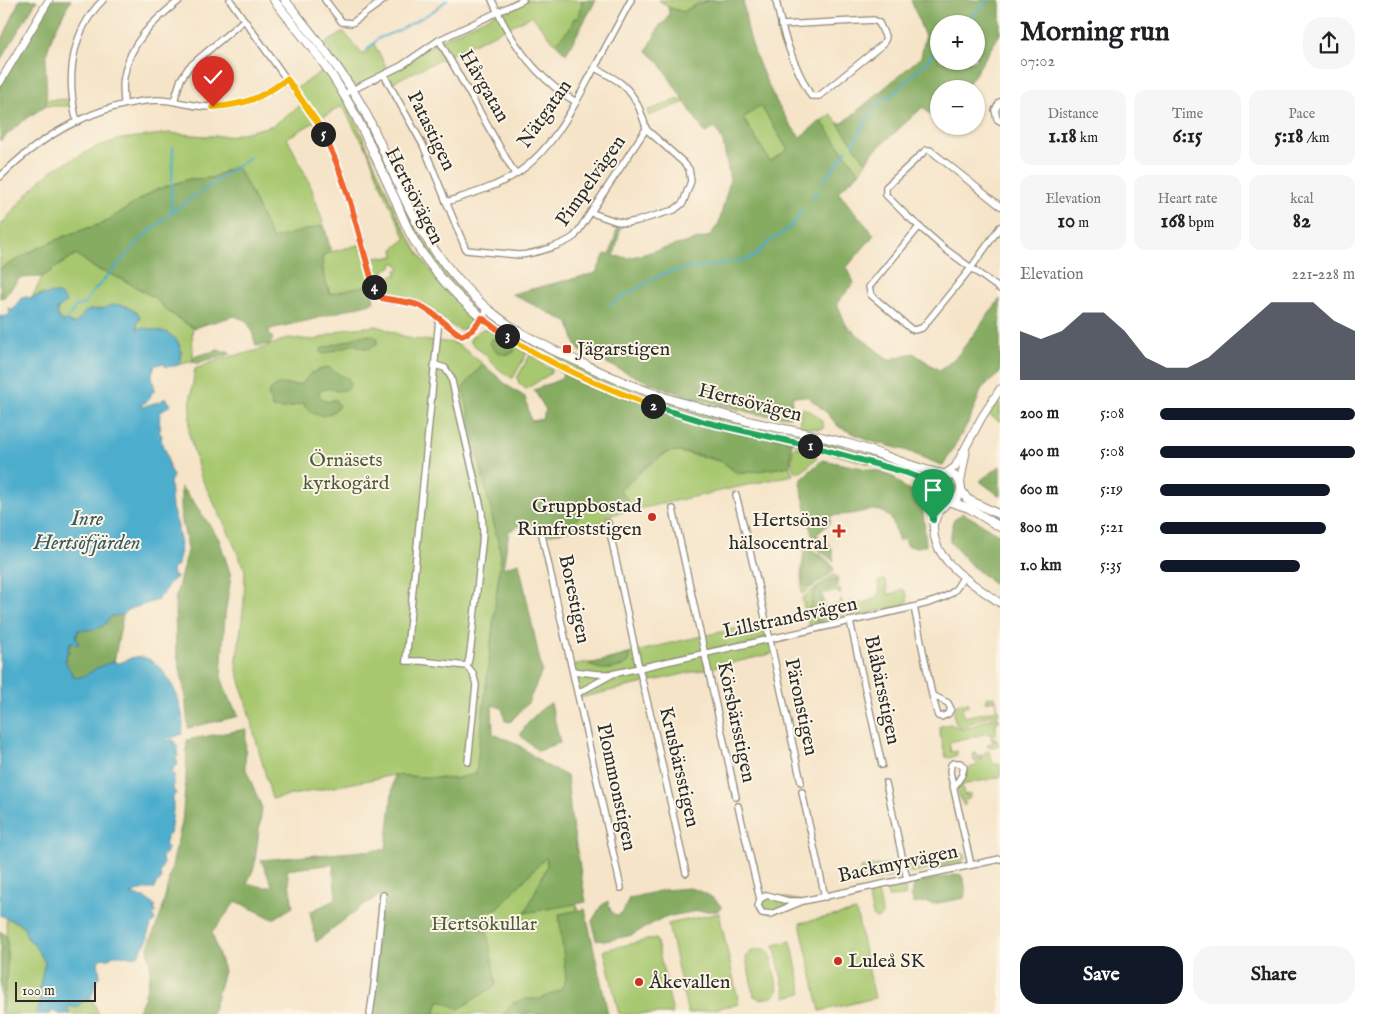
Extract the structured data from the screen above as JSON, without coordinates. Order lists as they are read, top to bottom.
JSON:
{
  "streets": {
    "main road": ["Hertsövägen"],
    "street": [
      "Håvgatan",
      "Nätgatan",
      "Patastigen",
      "Pimpelvägen",
      "Borestigen",
      "Lillstrandsvägen",
      "Blåbärsstigen",
      "Päronstigen",
      "Körsbärsstigen",
      "Krusbärsstigen",
      "Plommonstigen",
      "Backmyrvägen"
    ]
  },
  "crossings": [
    ["Håvgatan", "Nätgatan"],
    ["Nätgatan", "Patastigen"],
    ["Nätgatan", "Pimpelvägen"],
    ["Patastigen", "Pimpelvägen"],
    ["Borestigen", "Lillstrandsvägen"],
    ["Lillstrandsvägen", "Blåbärsstigen"],
    ["Lillstrandsvägen", "Päronstigen"],
    ["Lillstrandsvägen", "Körsbärsstigen"],
    ["Lillstrandsvägen", "Krusbärsstigen"],
    ["Lillstrandsvägen", "Plommonstigen"]
  ],
  "water": ["Inre Hertsöfjärden"],
  "parks": ["Örnäsets kyrkogård", "Hertsökullar"],
  "places": {
    "transit": ["Jägarstigen"],
    "other": ["Gruppbostad Rimfroststigen", "Luleå SK", "Åkevallen"],
    "health": ["Hertsöns hälsocentral"]
  },
  "scale_bar": "100 m",
  "page": {
    "heading": ["Morning run", "07:02"],
    "map_buttons": ["+", "−"],
    "stats": [
      ["Distance", "1.18 km"],
      ["Time", "6:15"],
      ["Pace", "5:18 /km"],
      ["Elevation", "10 m"],
      ["Heart rate", "168 bpm"],
      ["kcal", "82"]
    ],
    "pins": [
      "5",
      "4",
      "3",
      "2",
      "1"
    ],
    "chart": ["Elevation", "221–228 m"],
    "list": [
      {
        "name": "200 m",
        "note": "5:08"
      },
      {
        "name": "400 m",
        "note": "5:08"
      },
      {
        "name": "600 m",
        "note": "5:19"
      },
      {
        "name": "800 m",
        "note": "5:21"
      },
      {
        "name": "1.0 km",
        "note": "5:35"
      }
    ],
    "buttons": ["Save", "Share"],
    "scale": "100 m"
  }
}
